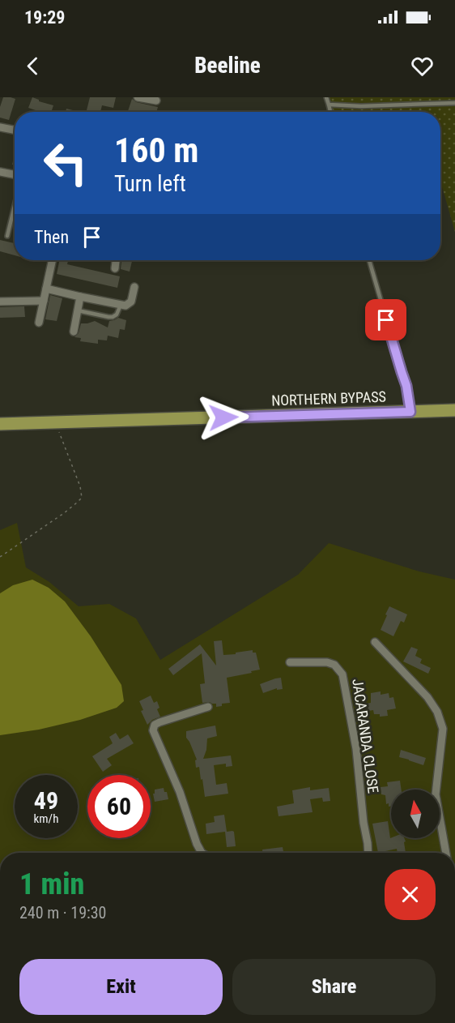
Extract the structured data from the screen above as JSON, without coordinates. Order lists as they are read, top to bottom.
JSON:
{
  "streets": {
    "main road": ["NORTHERN BYPASS"],
    "street": ["JACARANDA CLOSE"]
  },
  "north": "top",
  "page": {
    "status": "19:29",
    "header": "Beeline",
    "turn": ["160 m", "Turn left"],
    "then": "Then",
    "speed": "49 km/h",
    "limit": "60",
    "heading": ["1 min", "240 m · 19:30"],
    "buttons": ["Exit", "Share"]
  }
}
